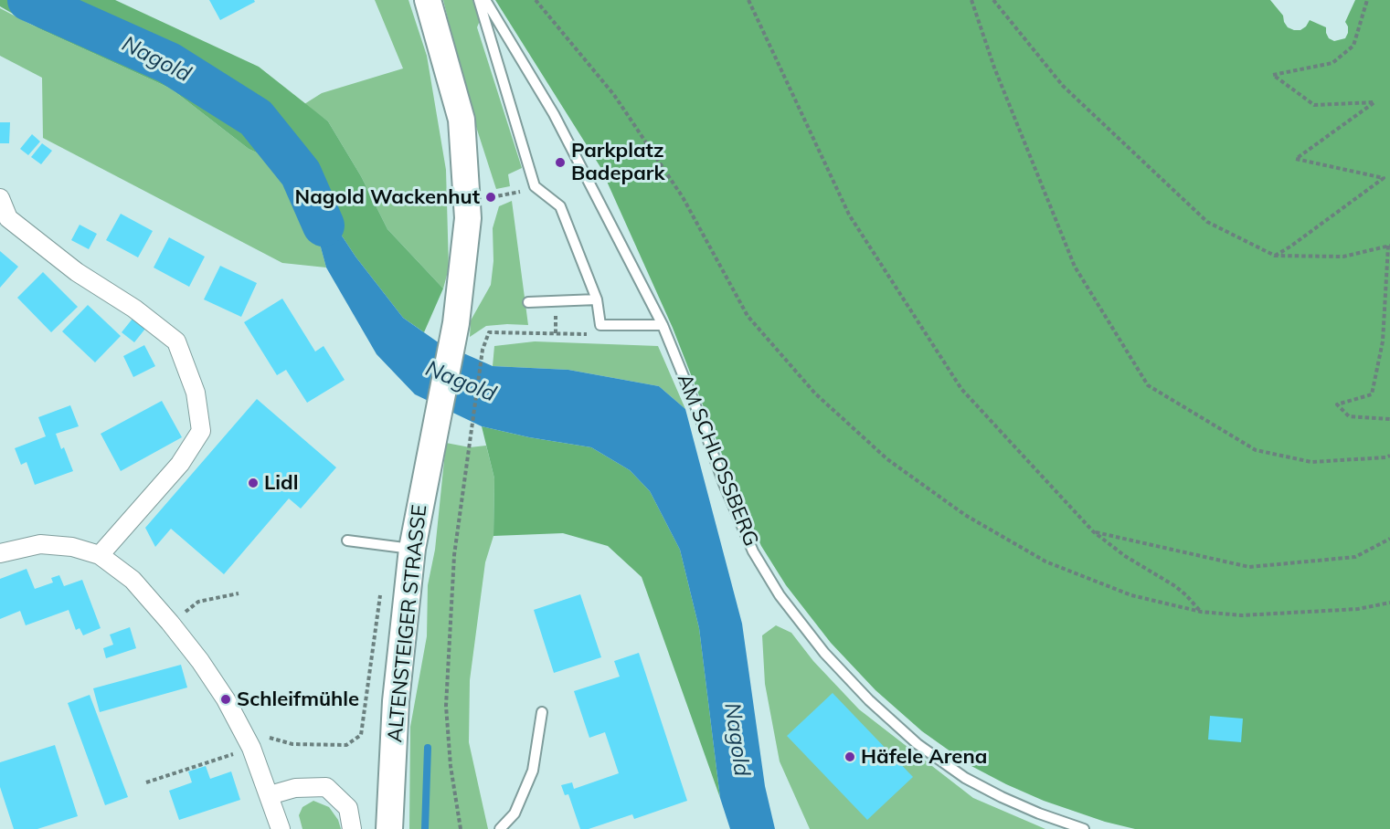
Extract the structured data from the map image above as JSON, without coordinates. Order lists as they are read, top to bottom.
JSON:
{
  "streets": {
    "main road": ["ALTENSTEIGER STRASSE"],
    "lane": ["AM SCHLOSSBERG"]
  },
  "water": ["Nagold"],
  "places": [
    "Parkplatz Badepark",
    "Nagold Wackenhut",
    "Lidl",
    "Schleifmühle",
    "Häfele Arena"
  ]
}
